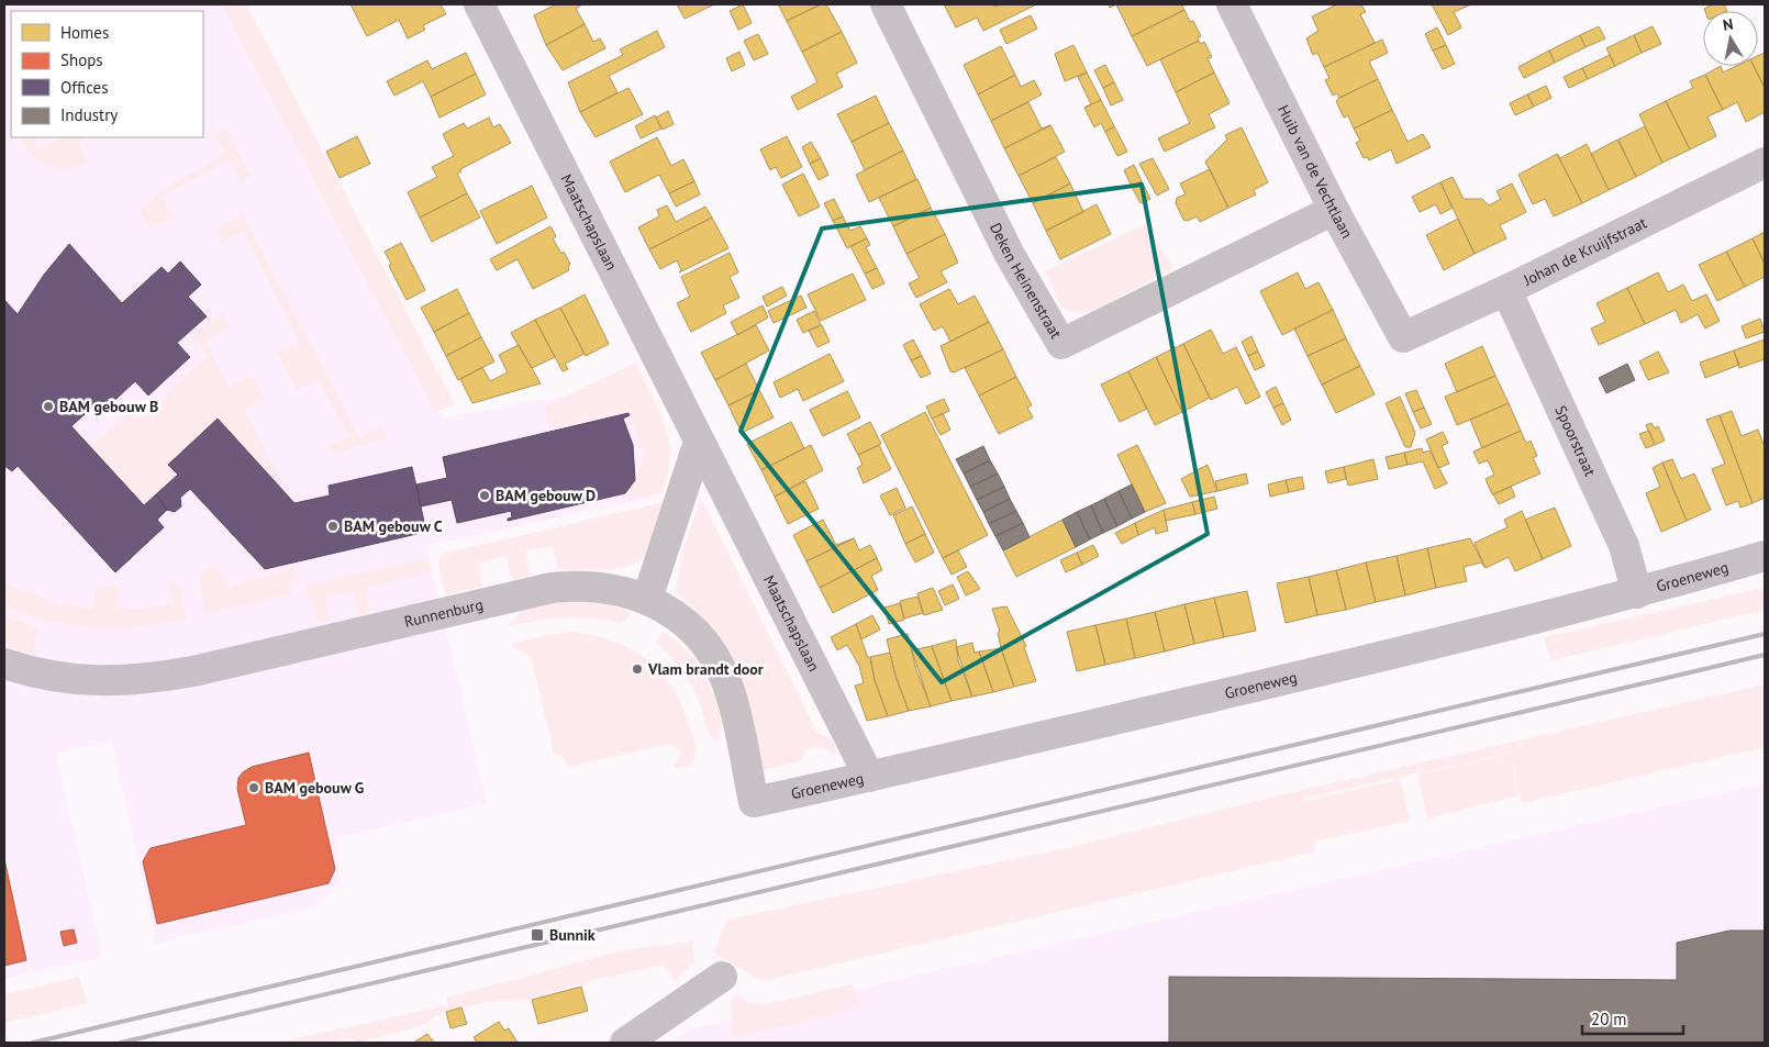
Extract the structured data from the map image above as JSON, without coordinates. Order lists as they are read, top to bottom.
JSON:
{
  "streets": {
    "street": [
      "Huib van de Vechtlaan",
      "Maatschapslaan",
      "Johan de Kruijfstraat",
      "Deken Heinenstraat",
      "Spoorstraat",
      "Groeneweg",
      "Runnenburg"
    ]
  },
  "crossings": [
    ["Huib van de Vechtlaan", "Johan de Kruijfstraat"],
    ["Huib van de Vechtlaan", "Deken Heinenstraat"],
    ["Maatschapslaan", "Groeneweg"],
    ["Johan de Kruijfstraat", "Spoorstraat"],
    ["Spoorstraat", "Groeneweg"],
    ["Groeneweg", "Runnenburg"]
  ],
  "places": {
    "other": [
      "BAM gebouw B",
      "BAM gebouw D",
      "BAM gebouw C",
      "Vlam brandt door",
      "BAM gebouw G"
    ],
    "transit": ["Bunnik"]
  },
  "legend": [
    "Homes",
    "Shops",
    "Offices",
    "Industry"
  ],
  "scale_bar": "20 m",
  "north": "top"
}
